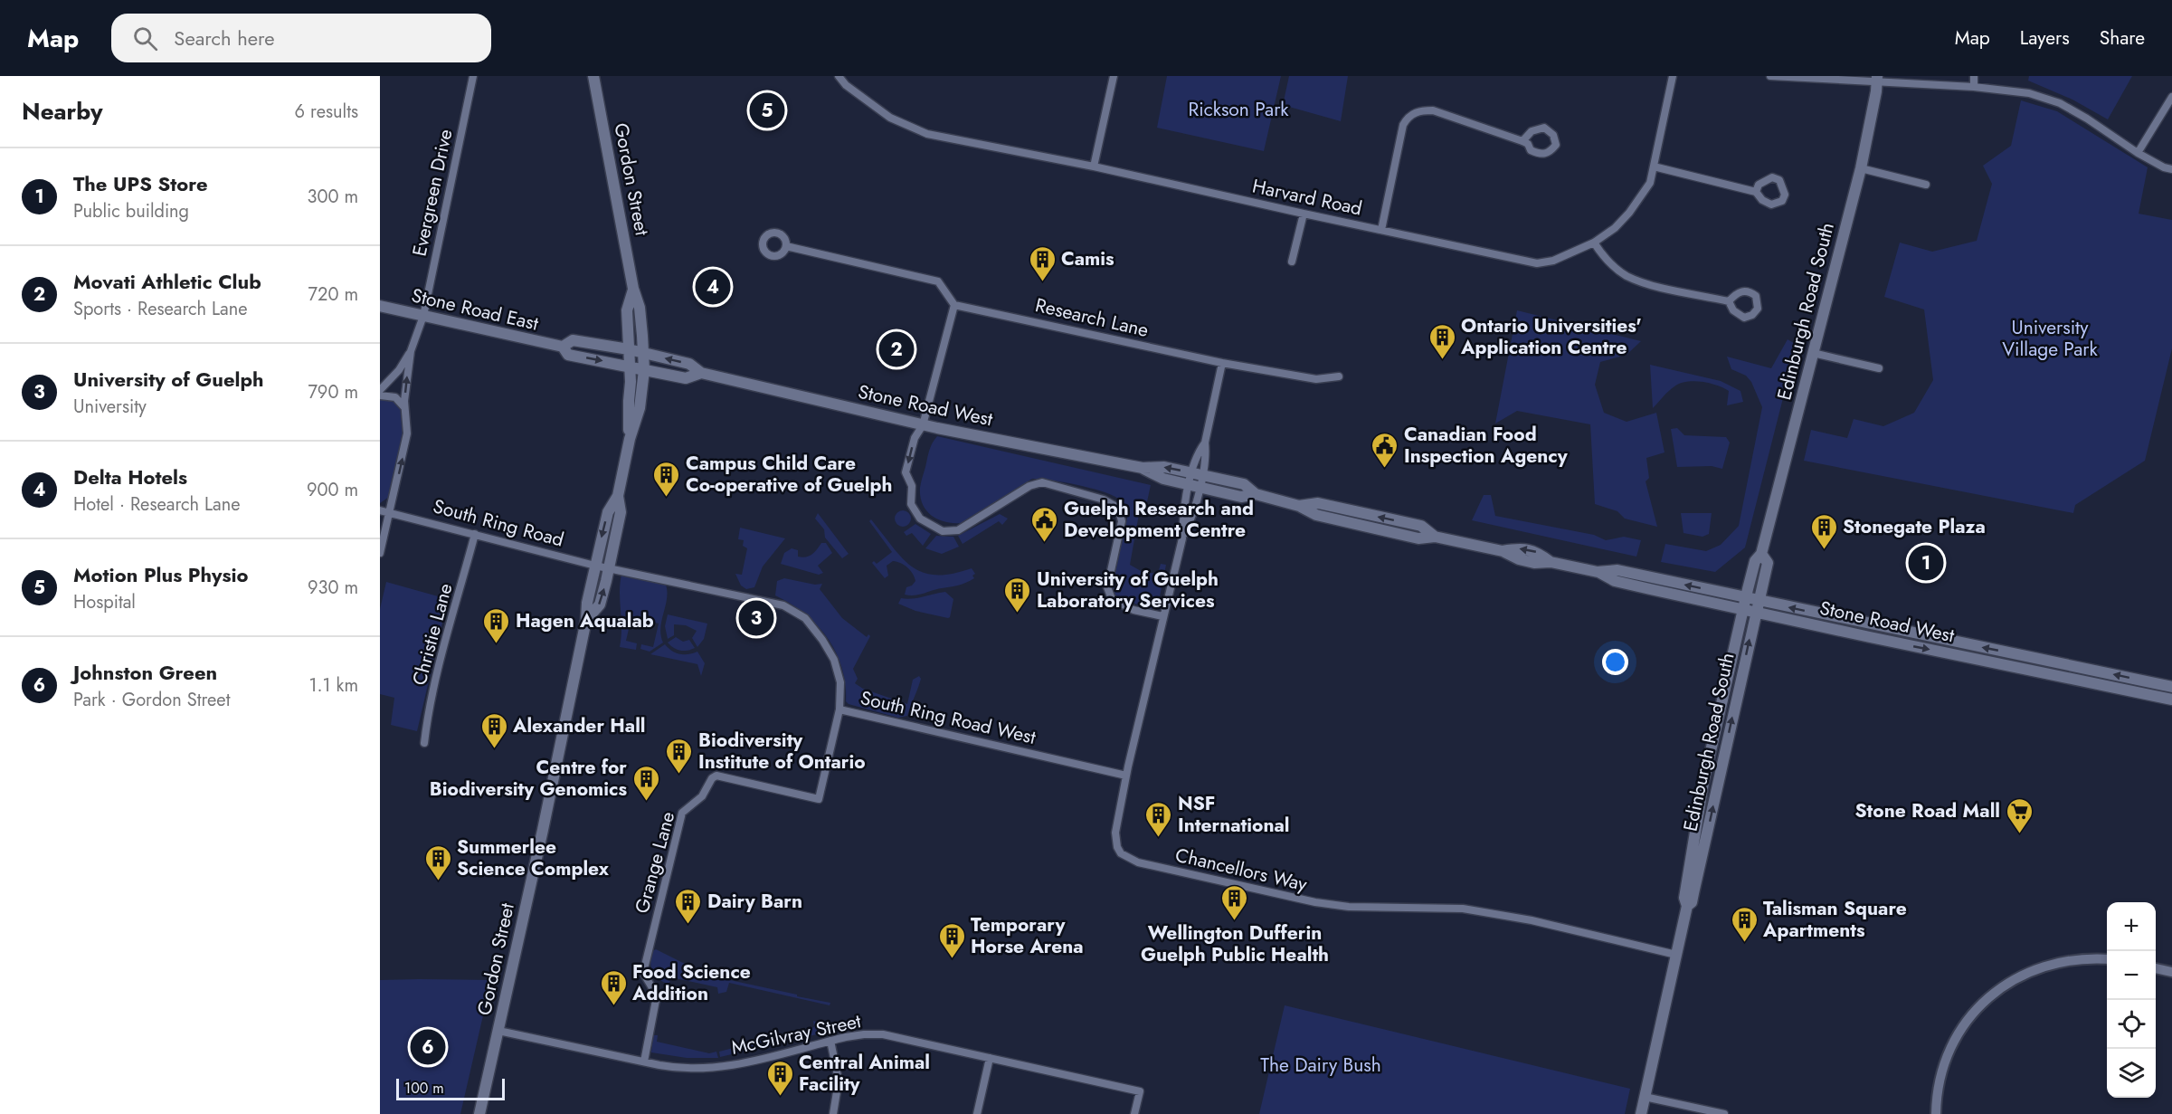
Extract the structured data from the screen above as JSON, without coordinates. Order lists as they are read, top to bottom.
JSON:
{
  "streets": {
    "main road": [
      "Gordon Street",
      "Stone Road East",
      "Edinburgh Road South",
      "Stone Road West"
    ],
    "street": [
      "Evergreen Drive",
      "Harvard Road",
      "Research Lane",
      "South Ring Road",
      "Christie Lane",
      "South Ring Road West",
      "Grange Lane",
      "Chancellors Way",
      "McGilvray Street"
    ]
  },
  "crossings": [
    ["Gordon Street", "Stone Road East"],
    ["Gordon Street", "Stone Road West"],
    ["Gordon Street", "South Ring Road"],
    ["Gordon Street", "South Ring Road West"],
    ["Gordon Street", "McGilvray Street"],
    ["Evergreen Drive", "Stone Road East"],
    ["Stone Road East", "Stone Road West"],
    ["Edinburgh Road South", "Stone Road West"],
    ["Edinburgh Road South", "Chancellors Way"],
    ["Stone Road West", "Chancellors Way"],
    ["South Ring Road", "Christie Lane"],
    ["South Ring Road", "South Ring Road West"],
    ["South Ring Road West", "Grange Lane"],
    ["South Ring Road West", "Chancellors Way"],
    ["Grange Lane", "McGilvray Street"]
  ],
  "parks": ["Rickson Park", "University Village Park", "The Dairy Bush"],
  "places": {
    "building": [
      "Camis",
      "Ontario Universities' Application Centre",
      "Campus Child Care Co-operative of Guelph",
      "Stonegate Plaza",
      "University of Guelph Laboratory Services",
      "Hagen Aqualab",
      "Alexander Hall",
      "Biodiversity Institute of Ontario",
      "Centre for Biodiversity Genomics",
      "NSF International",
      "Summerlee Science Complex",
      "Wellington Dufferin Guelph Public Health",
      "Dairy Barn",
      "Talisman Square Apartments",
      "Temporary Horse Arena",
      "Food Science Addition",
      "Central Animal Facility"
    ],
    "public building": ["Canadian Food Inspection Agency", "Guelph Research and Development Centre"],
    "supermarket": ["Stone Road Mall"]
  },
  "scale_bar": "100 m",
  "page": {
    "header": "Map",
    "search": "Search here",
    "nav": ["Map", "Layers", "Share"],
    "heading": ["Nearby", "6 results"],
    "pins": [
      "5",
      "4",
      "2",
      "1",
      "3",
      "6"
    ],
    "list": [
      {
        "mark": "1",
        "name": "The UPS Store",
        "note": "Public building",
        "value": "300 m"
      },
      {
        "mark": "2",
        "name": "Movati Athletic Club",
        "note": "Sports · Research Lane",
        "value": "720 m"
      },
      {
        "mark": "3",
        "name": "University of Guelph",
        "note": "University",
        "value": "790 m"
      },
      {
        "mark": "4",
        "name": "Delta Hotels",
        "note": "Hotel · Research Lane",
        "value": "900 m"
      },
      {
        "mark": "5",
        "name": "Motion Plus Physio",
        "note": "Hospital",
        "value": "930 m"
      },
      {
        "mark": "6",
        "name": "Johnston Green",
        "note": "Park · Gordon Street",
        "value": "1.1 km"
      }
    ],
    "map_buttons": ["+", "−"],
    "scale": "100 m"
  }
}
